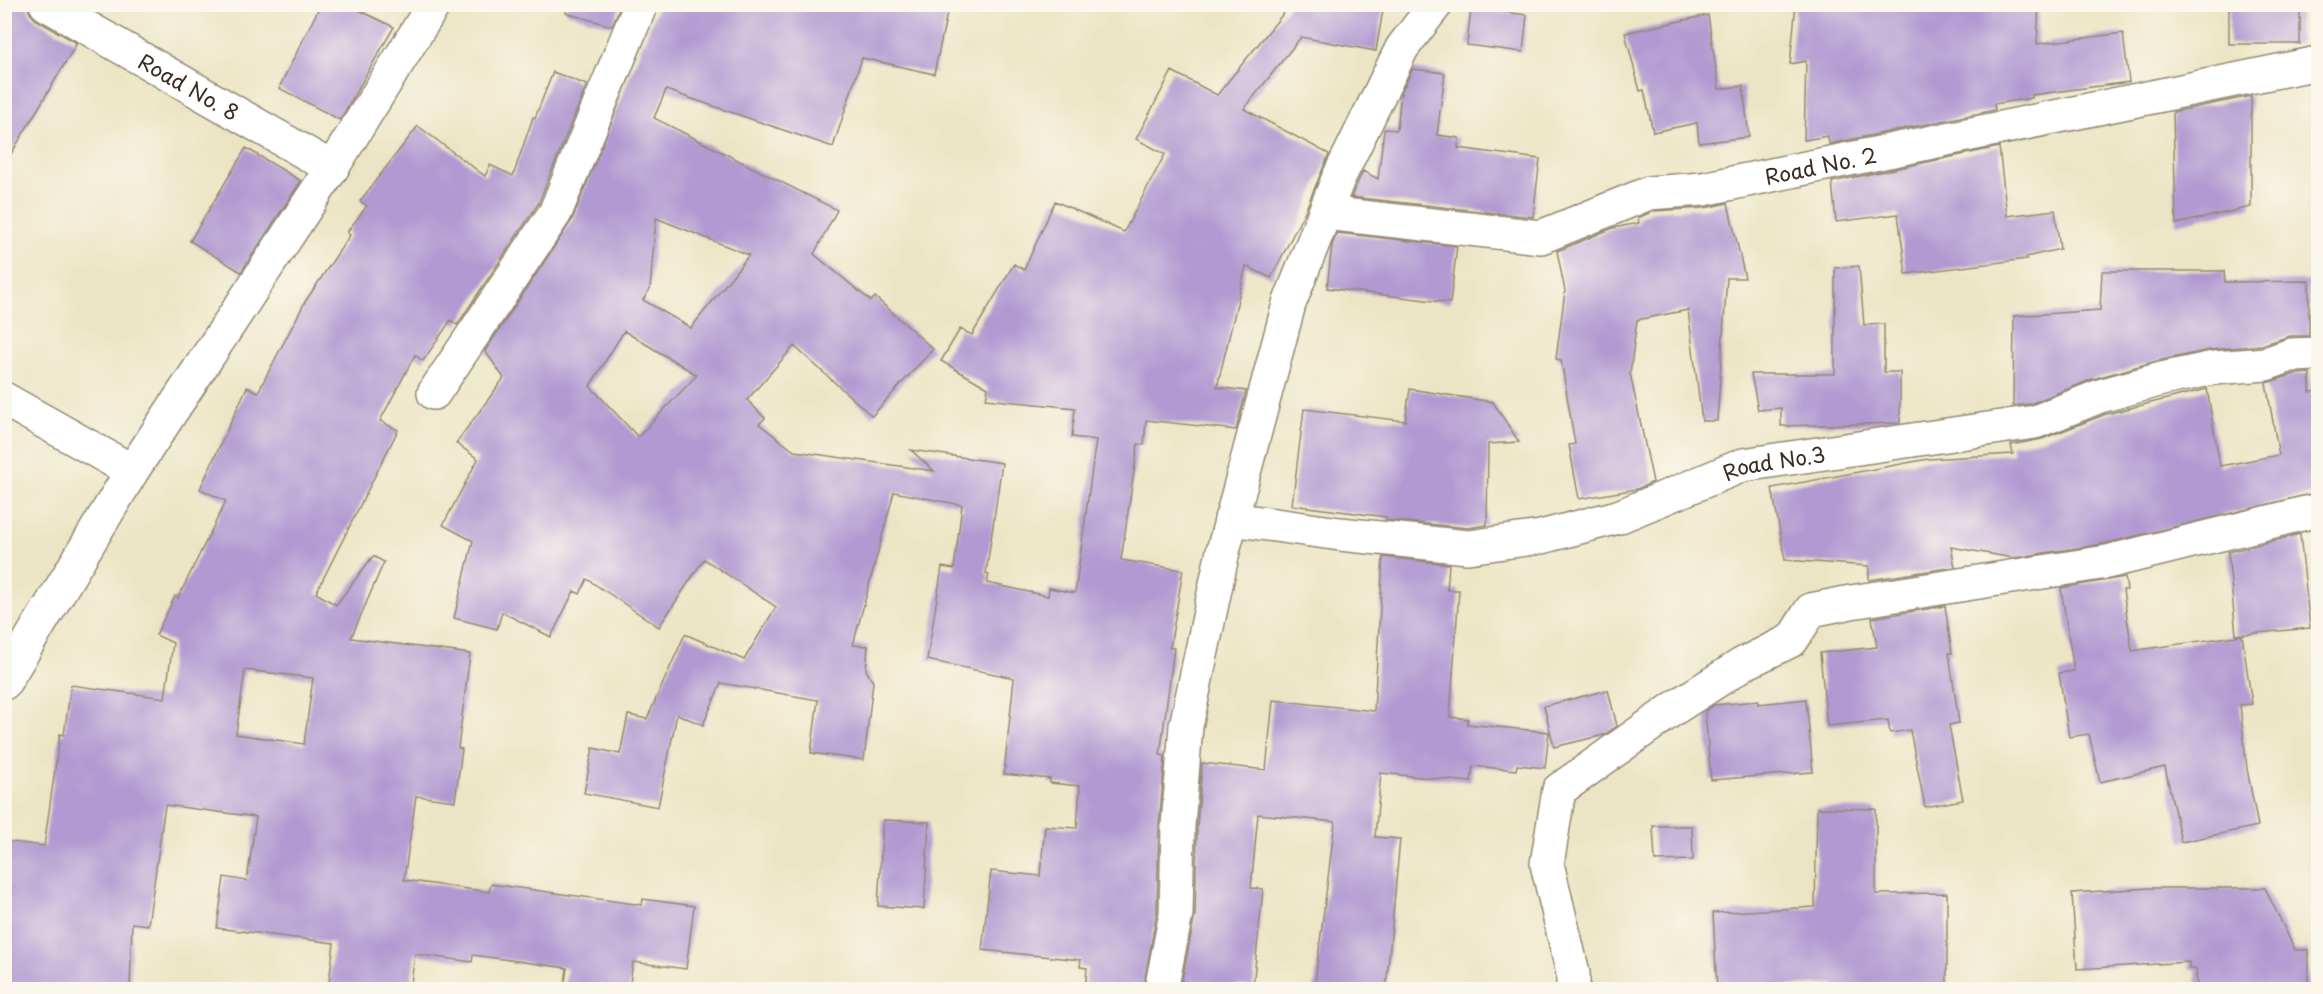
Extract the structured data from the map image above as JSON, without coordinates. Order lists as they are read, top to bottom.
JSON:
{
  "streets": {
    "street": ["Road No. 8", "Road No. 2", "Road No.3"]
  }
}
